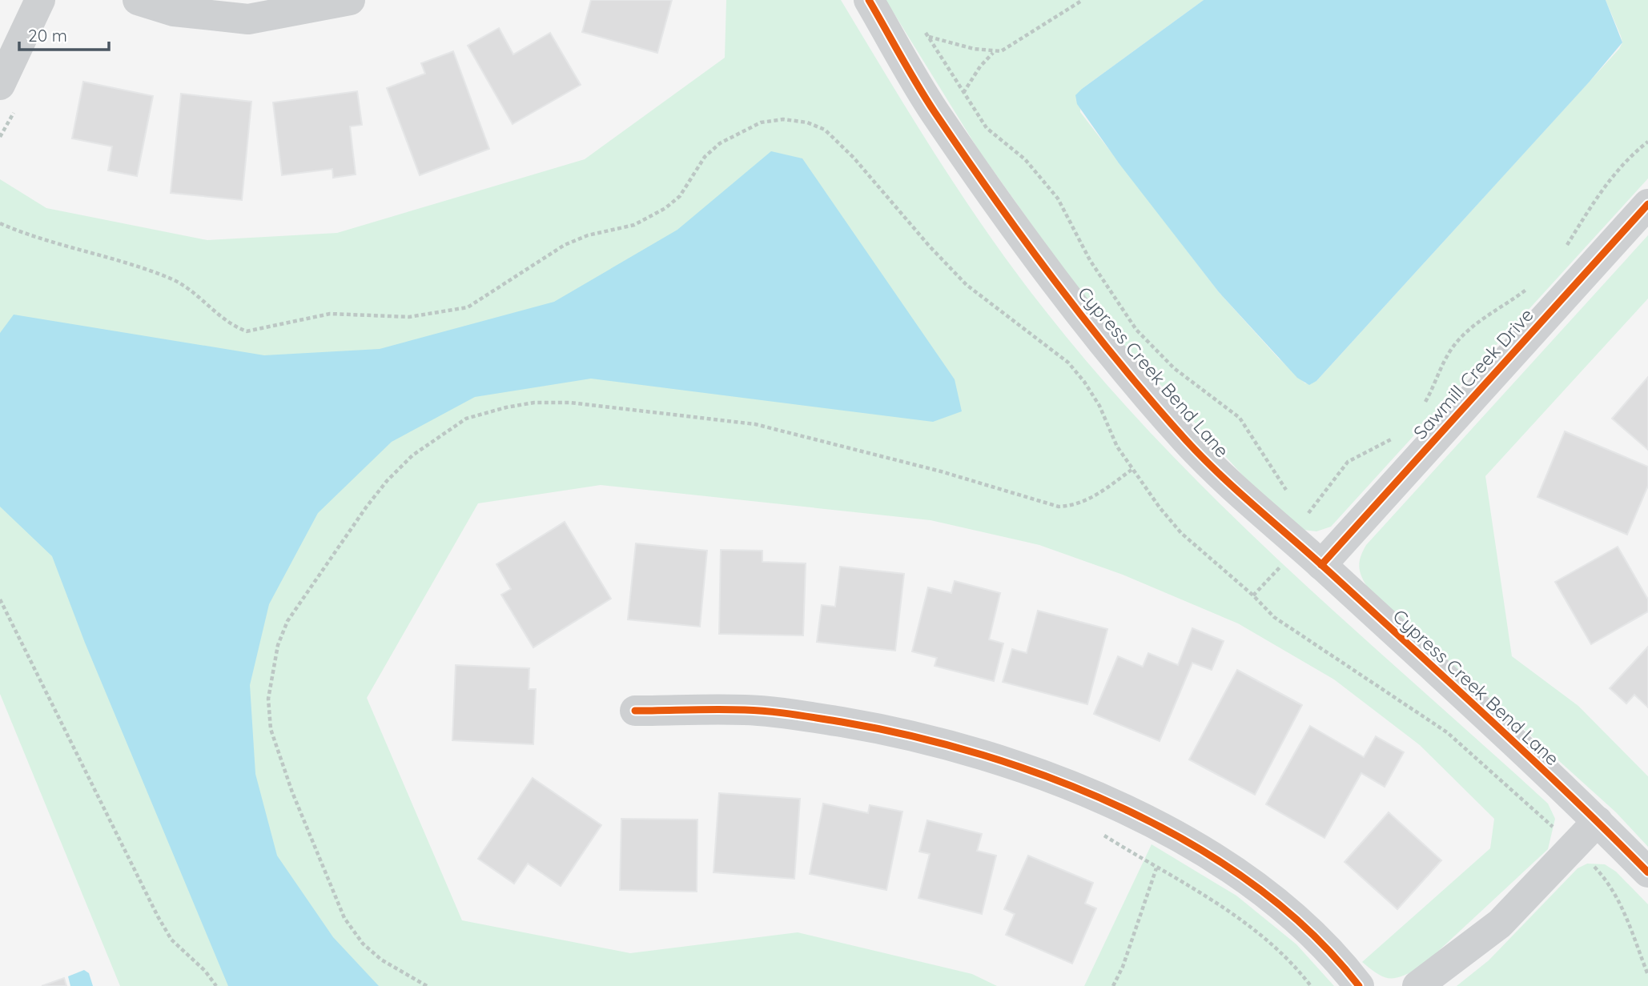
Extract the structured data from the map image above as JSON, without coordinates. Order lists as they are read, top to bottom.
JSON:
{
  "streets": {
    "street": ["Cypress Creek Bend Lane", "Sawmill Creek Drive"]
  },
  "crossings": [
    ["Cypress Creek Bend Lane", "Sawmill Creek Drive"]
  ],
  "scale_bar": "20 m"
}
